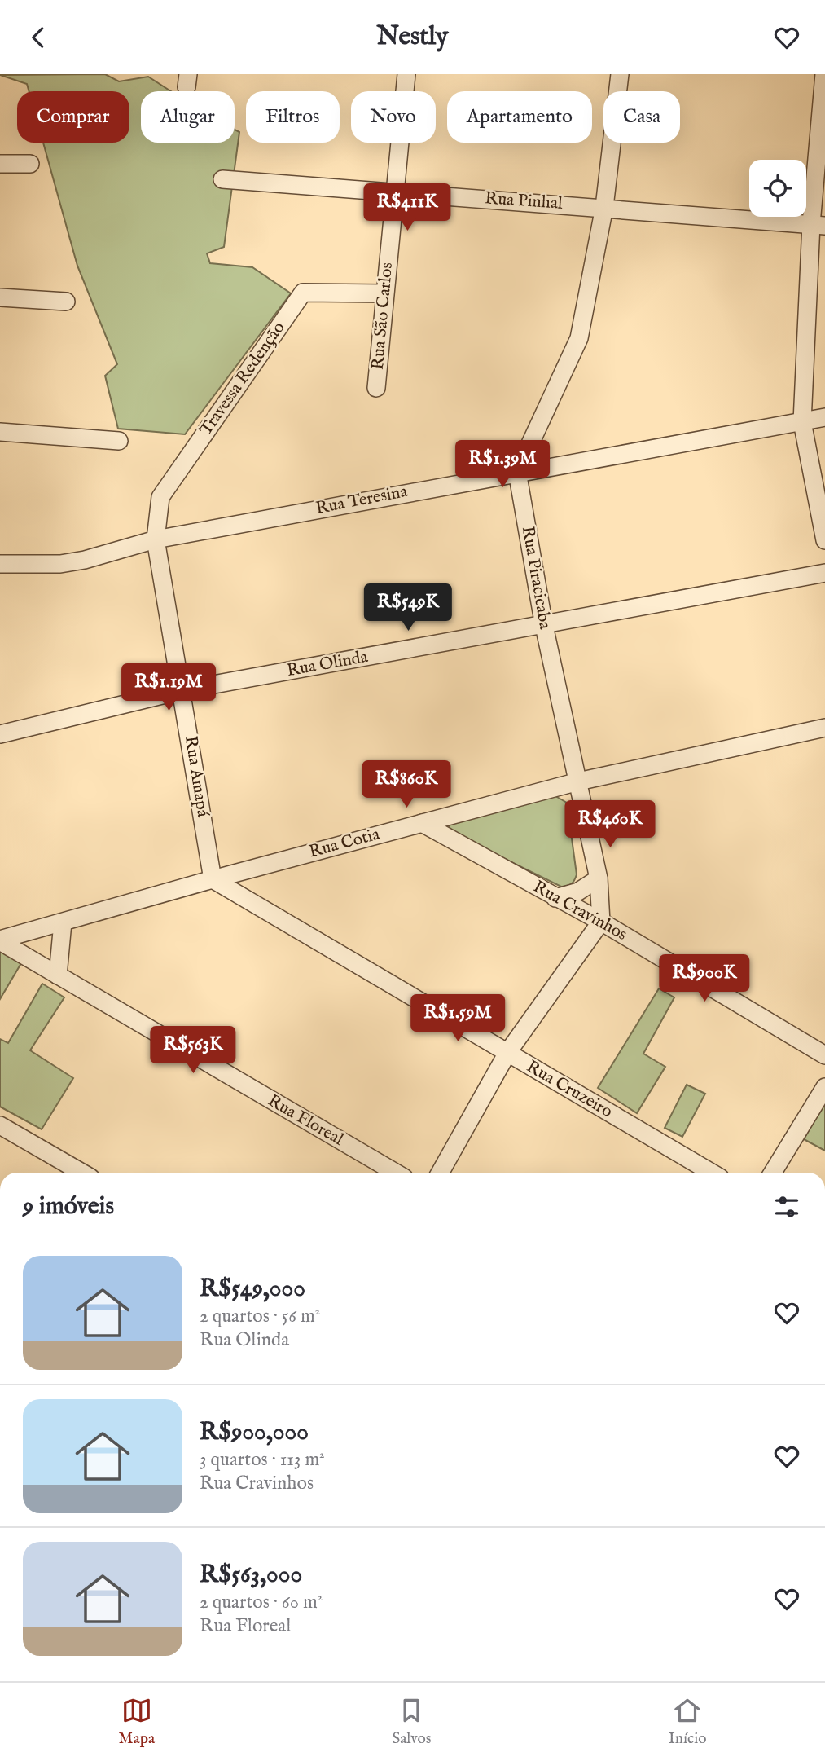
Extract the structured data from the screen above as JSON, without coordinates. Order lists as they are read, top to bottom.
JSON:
{
  "streets": {
    "street": [
      "Rua Pinhal",
      "Rua São Carlos",
      "Travessa Redenção",
      "Rua Teresina",
      "Rua Piracicaba",
      "Rua Olinda",
      "Rua Amapá",
      "Rua Cotia",
      "Rua Cravinhos",
      "Rua Cruzeiro",
      "Rua Floreal"
    ]
  },
  "crossings": [
    ["Rua Pinhal", "Rua São Carlos"],
    ["Rua São Carlos", "Travessa Redenção"],
    ["Travessa Redenção", "Rua Teresina"],
    ["Travessa Redenção", "Rua Amapá"],
    ["Rua Teresina", "Rua Piracicaba"],
    ["Rua Teresina", "Rua Amapá"],
    ["Rua Piracicaba", "Rua Olinda"],
    ["Rua Piracicaba", "Rua Cotia"],
    ["Rua Piracicaba", "Rua Cravinhos"],
    ["Rua Olinda", "Rua Amapá"],
    ["Rua Amapá", "Rua Cotia"],
    ["Rua Amapá", "Rua Cruzeiro"],
    ["Rua Cotia", "Rua Cravinhos"],
    ["Rua Cotia", "Rua Cruzeiro"],
    ["Rua Cotia", "Rua Floreal"]
  ],
  "page": {
    "header": "Nestly",
    "chip": [
      "Comprar",
      "Alugar",
      "Filtros",
      "Novo",
      "Apartamento",
      "Casa"
    ],
    "price": [
      "R$411K",
      "R$1.39M",
      "R$549K",
      "R$1.19M",
      "R$860K",
      "R$460K",
      "R$900K",
      "R$1.59M",
      "R$563K"
    ],
    "heading": "9 imóveis",
    "list": [
      {
        "name": "R$549,000",
        "note": "2 quartos · 56 m² · Rua Olinda"
      },
      {
        "name": "R$900,000",
        "note": "3 quartos · 113 m² · Rua Cravinhos"
      },
      {
        "name": "R$563,000",
        "note": "2 quartos · 60 m² · Rua Floreal"
      }
    ],
    "tabs": ["Mapa", "Salvos", "Início"]
  }
}
